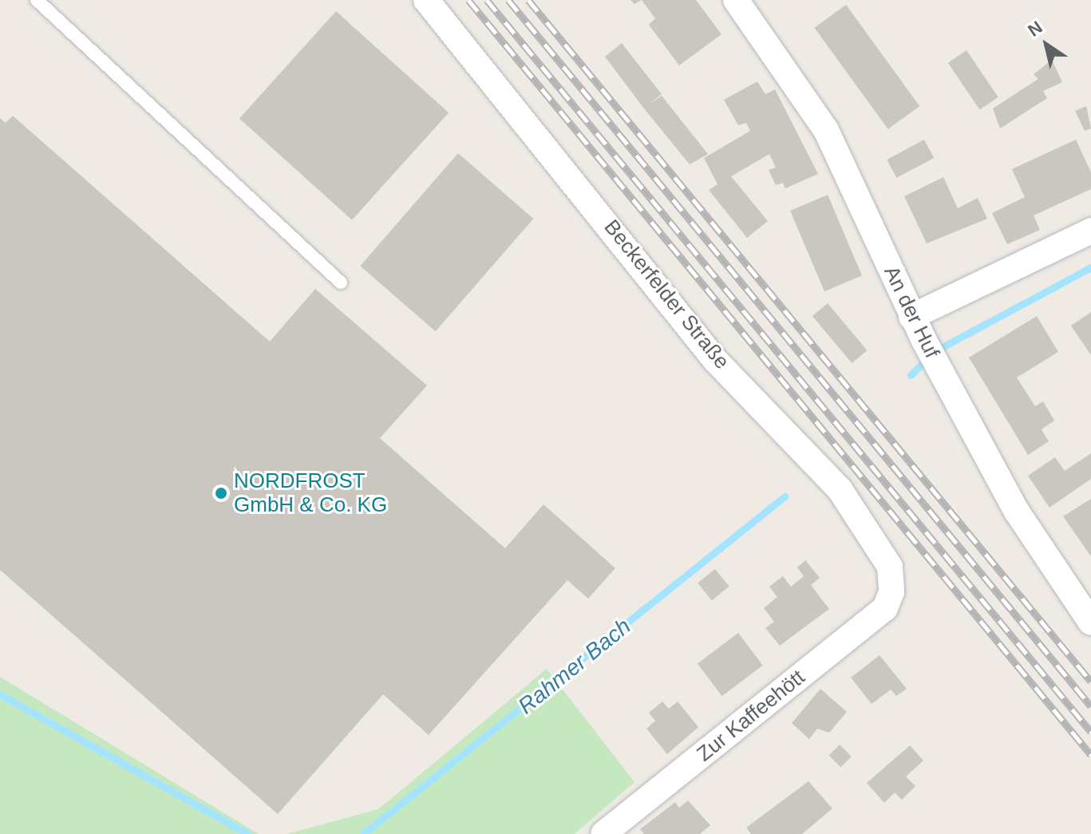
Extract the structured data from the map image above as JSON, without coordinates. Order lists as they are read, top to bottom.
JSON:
{
  "streets": {
    "street": ["Beckerfelder Straße", "An der Huf", "Zur Kaffeehött"]
  },
  "crossings": [
    ["Beckerfelder Straße", "Zur Kaffeehött"]
  ],
  "water": ["Rahmer Bach"],
  "places": ["NORDFROST GmbH & Co. KG"],
  "north": "top left"
}
